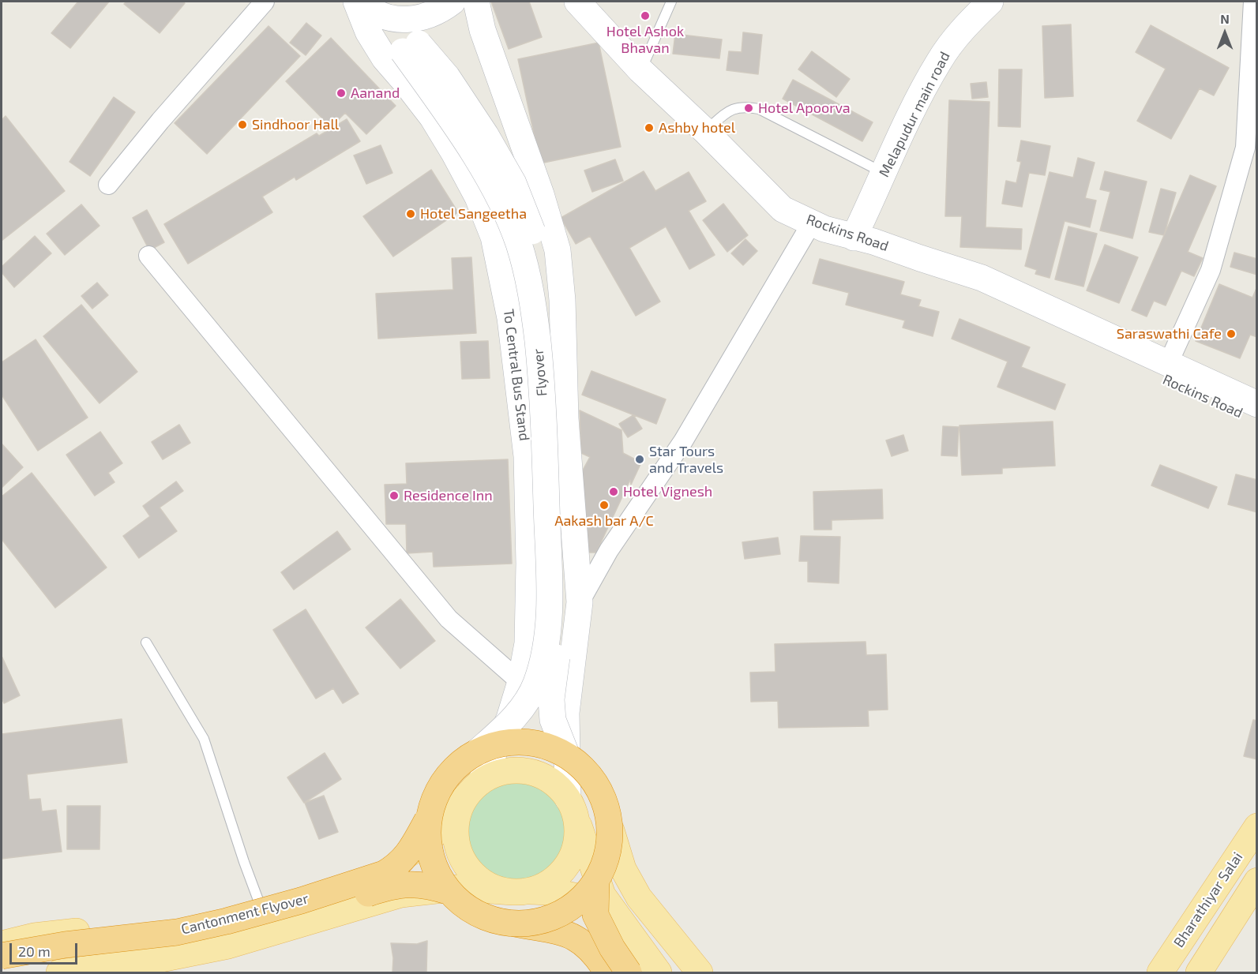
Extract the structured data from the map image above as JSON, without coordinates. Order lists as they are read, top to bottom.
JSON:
{
  "streets": {
    "highway": ["Cantonment Flyover"],
    "main road": [
      "Melapudur main road",
      "Rockins Road",
      "Flyover",
      "To Central Bus Stand",
      "Bharathiyar Salai"
    ]
  },
  "crossings": [
    ["Melapudur main road", "Rockins Road"],
    ["Flyover", "To Central Bus Stand"]
  ],
  "places": [
    "Hotel Ashok Bhavan",
    "Aanand",
    "Hotel Apoorva",
    "Sindhoor Hall",
    "Ashby hotel",
    "Hotel Sangeetha",
    "Saraswathi Cafe",
    "Star Tours and Travels",
    "Hotel Vignesh",
    "Residence Inn",
    "Aakash bar A/C"
  ],
  "scale_bar": "20 m",
  "north": "top"
}
